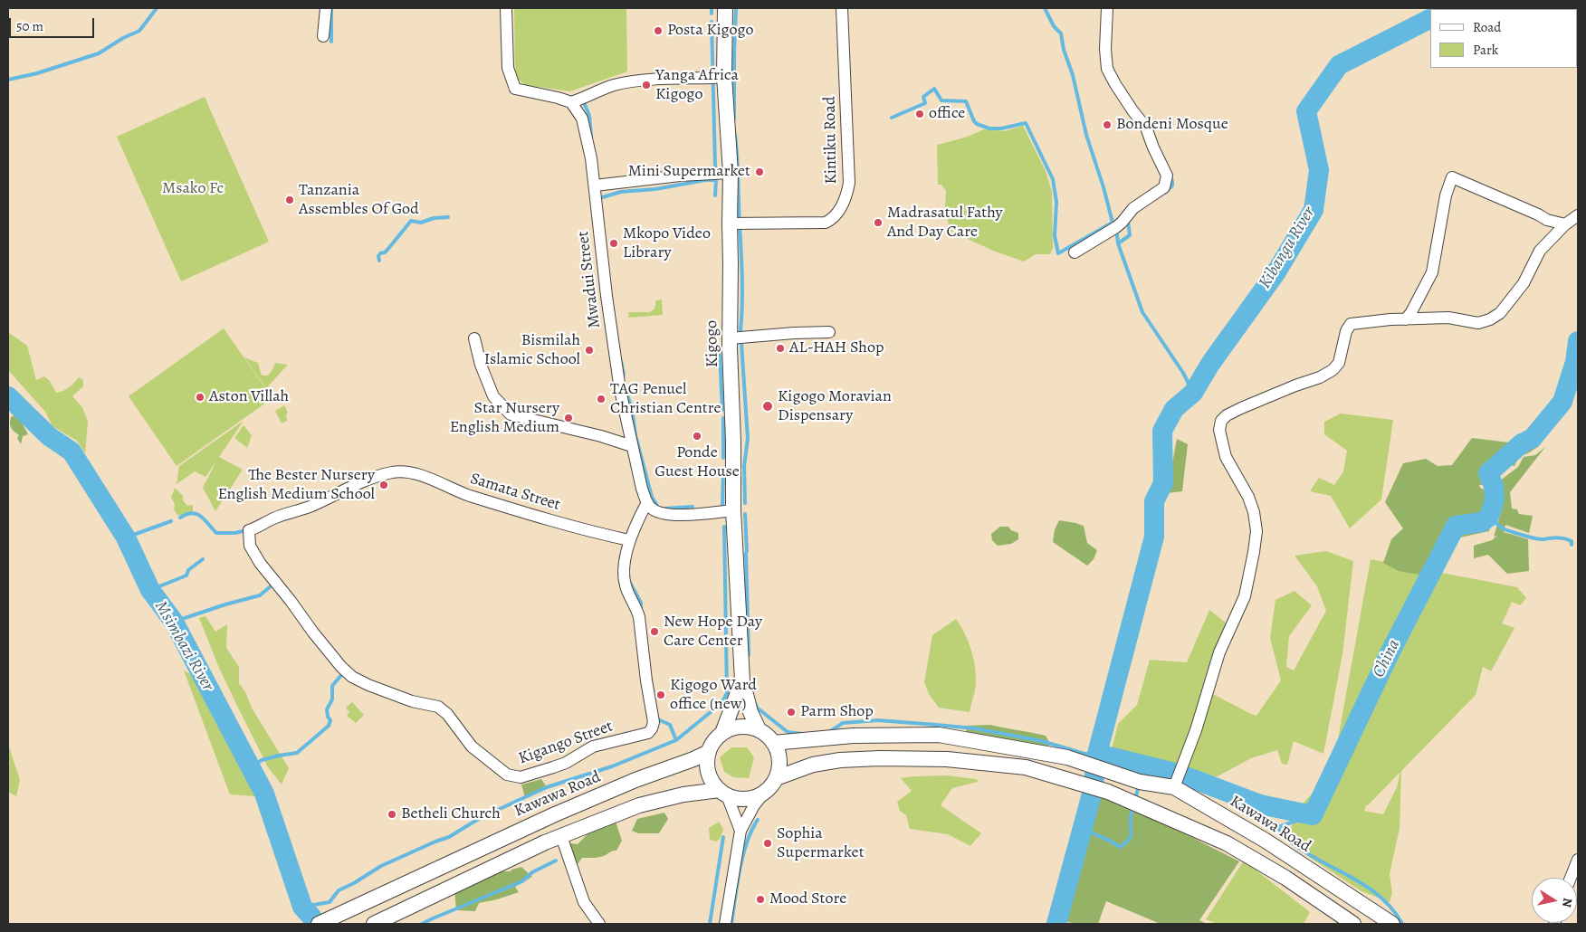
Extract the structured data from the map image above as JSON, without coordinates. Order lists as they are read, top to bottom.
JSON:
{
  "streets": {
    "main road": ["Kigogo", "Kawawa Road"],
    "street": [
      "Kintiku Road",
      "Mwadui Street",
      "Samata Street",
      "Kigango Street"
    ]
  },
  "crossings": [
    ["Kintiku Road", "Kigogo"],
    ["Mwadui Street", "Kigango Street"],
    ["Samata Street", "Kigango Street"]
  ],
  "water": ["Kibangu River", "Msimbazi River", "China"],
  "parks": ["Msako Fc"],
  "places": [
    "Posta Kigogo",
    "Yanga Africa Kigogo",
    "office",
    "Bondeni Mosque",
    "Mini Supermarket",
    "Tanzania Assembles Of God",
    "Madrasatul Fathy And Day Care",
    "Mkopo Video Library",
    "AL-HAH Shop",
    "Bismilah Islamic School",
    "Aston Villah",
    "TAG Penuel Christian Centre",
    "Kigogo Moravian Dispensary",
    "Star Nursery English Medium",
    "Ponde Guest House",
    "The Bester Nursery English Medium School",
    "New Hope Day Care Center",
    "Kigogo Ward office (new)",
    "Parm Shop",
    "Betheli Church",
    "Sophia Supermarket",
    "Mood Store"
  ],
  "legend": ["Road", "Park"],
  "scale_bar": "50 m",
  "north": "right"
}
